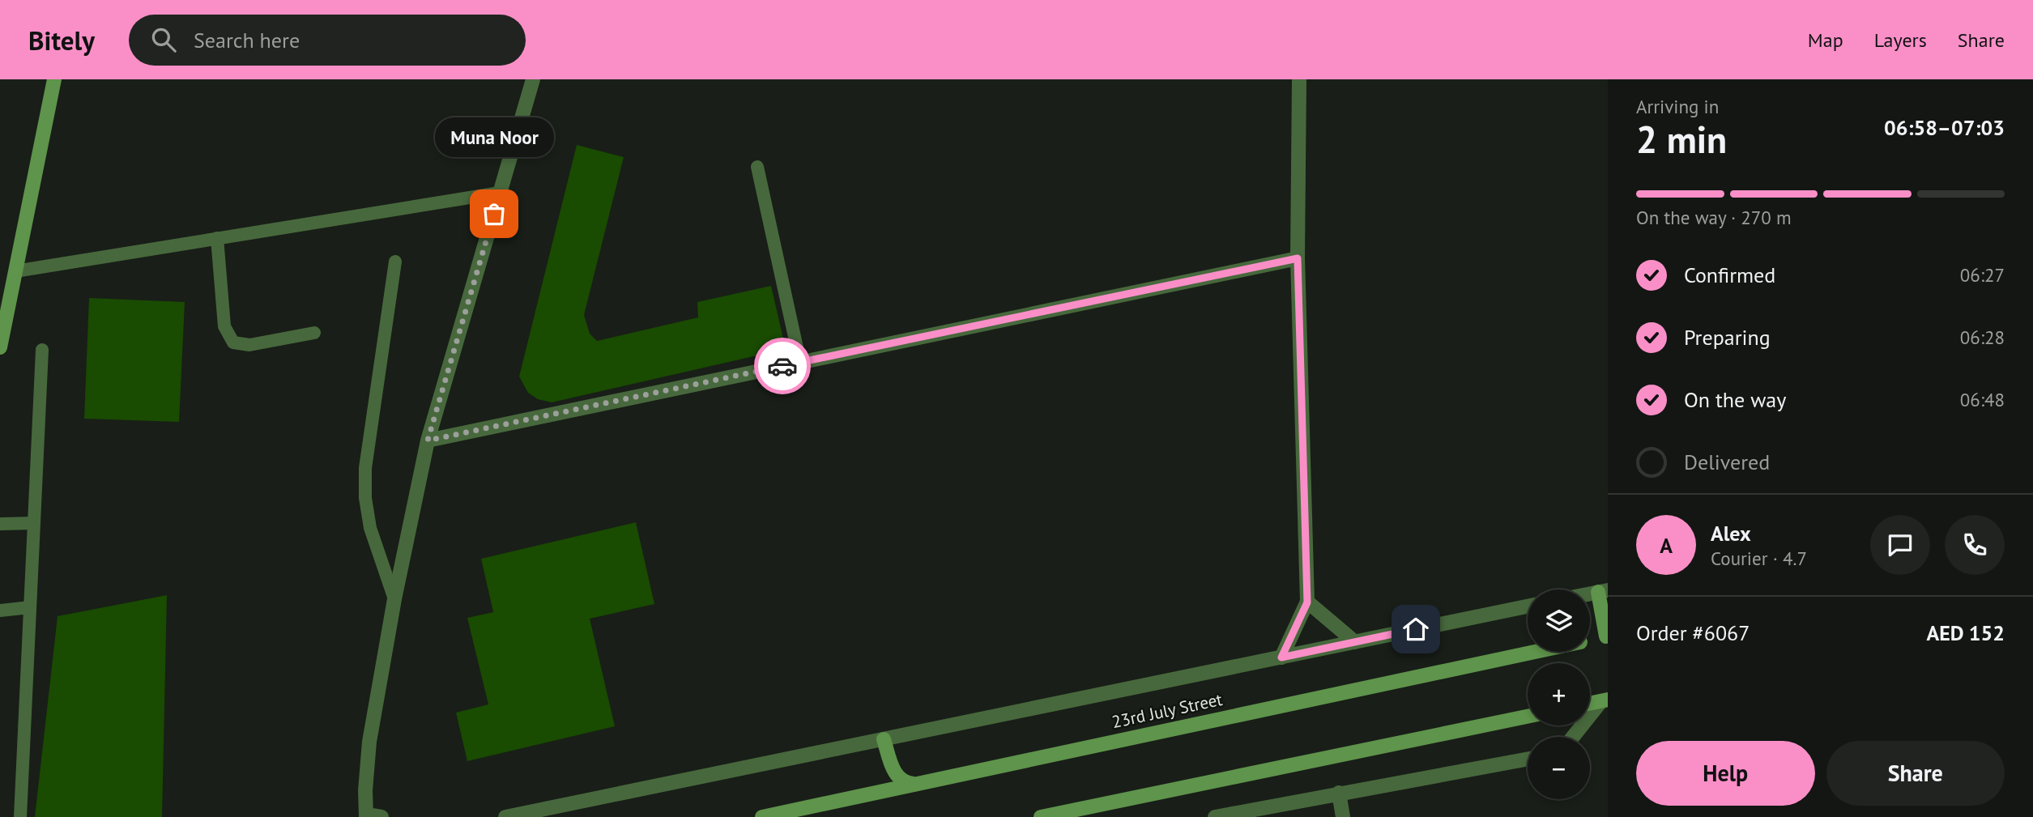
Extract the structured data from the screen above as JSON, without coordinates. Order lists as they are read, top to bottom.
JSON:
{
  "streets": {
    "main road": ["23rd July Street"]
  },
  "places": ["Muna Noor"],
  "page": {
    "header": "Bitely",
    "search": "Search here",
    "nav": ["Map", "Layers", "Share"],
    "heading": ["2 min", "Arriving in", "06:58–07:03"],
    "panel": [
      "Alex",
      "Courier · 4.7",
      "Order #6067",
      "AED 152"
    ],
    "bubble": "Muna Noor",
    "bar": "On the way · 270 m",
    "list": [
      ["Confirmed", "06:27"],
      ["Preparing", "06:28"],
      ["On the way", "06:48"],
      "Delivered"
    ],
    "round": "A",
    "map_buttons": ["+", "−"],
    "buttons": ["Help", "Share"]
  }
}
